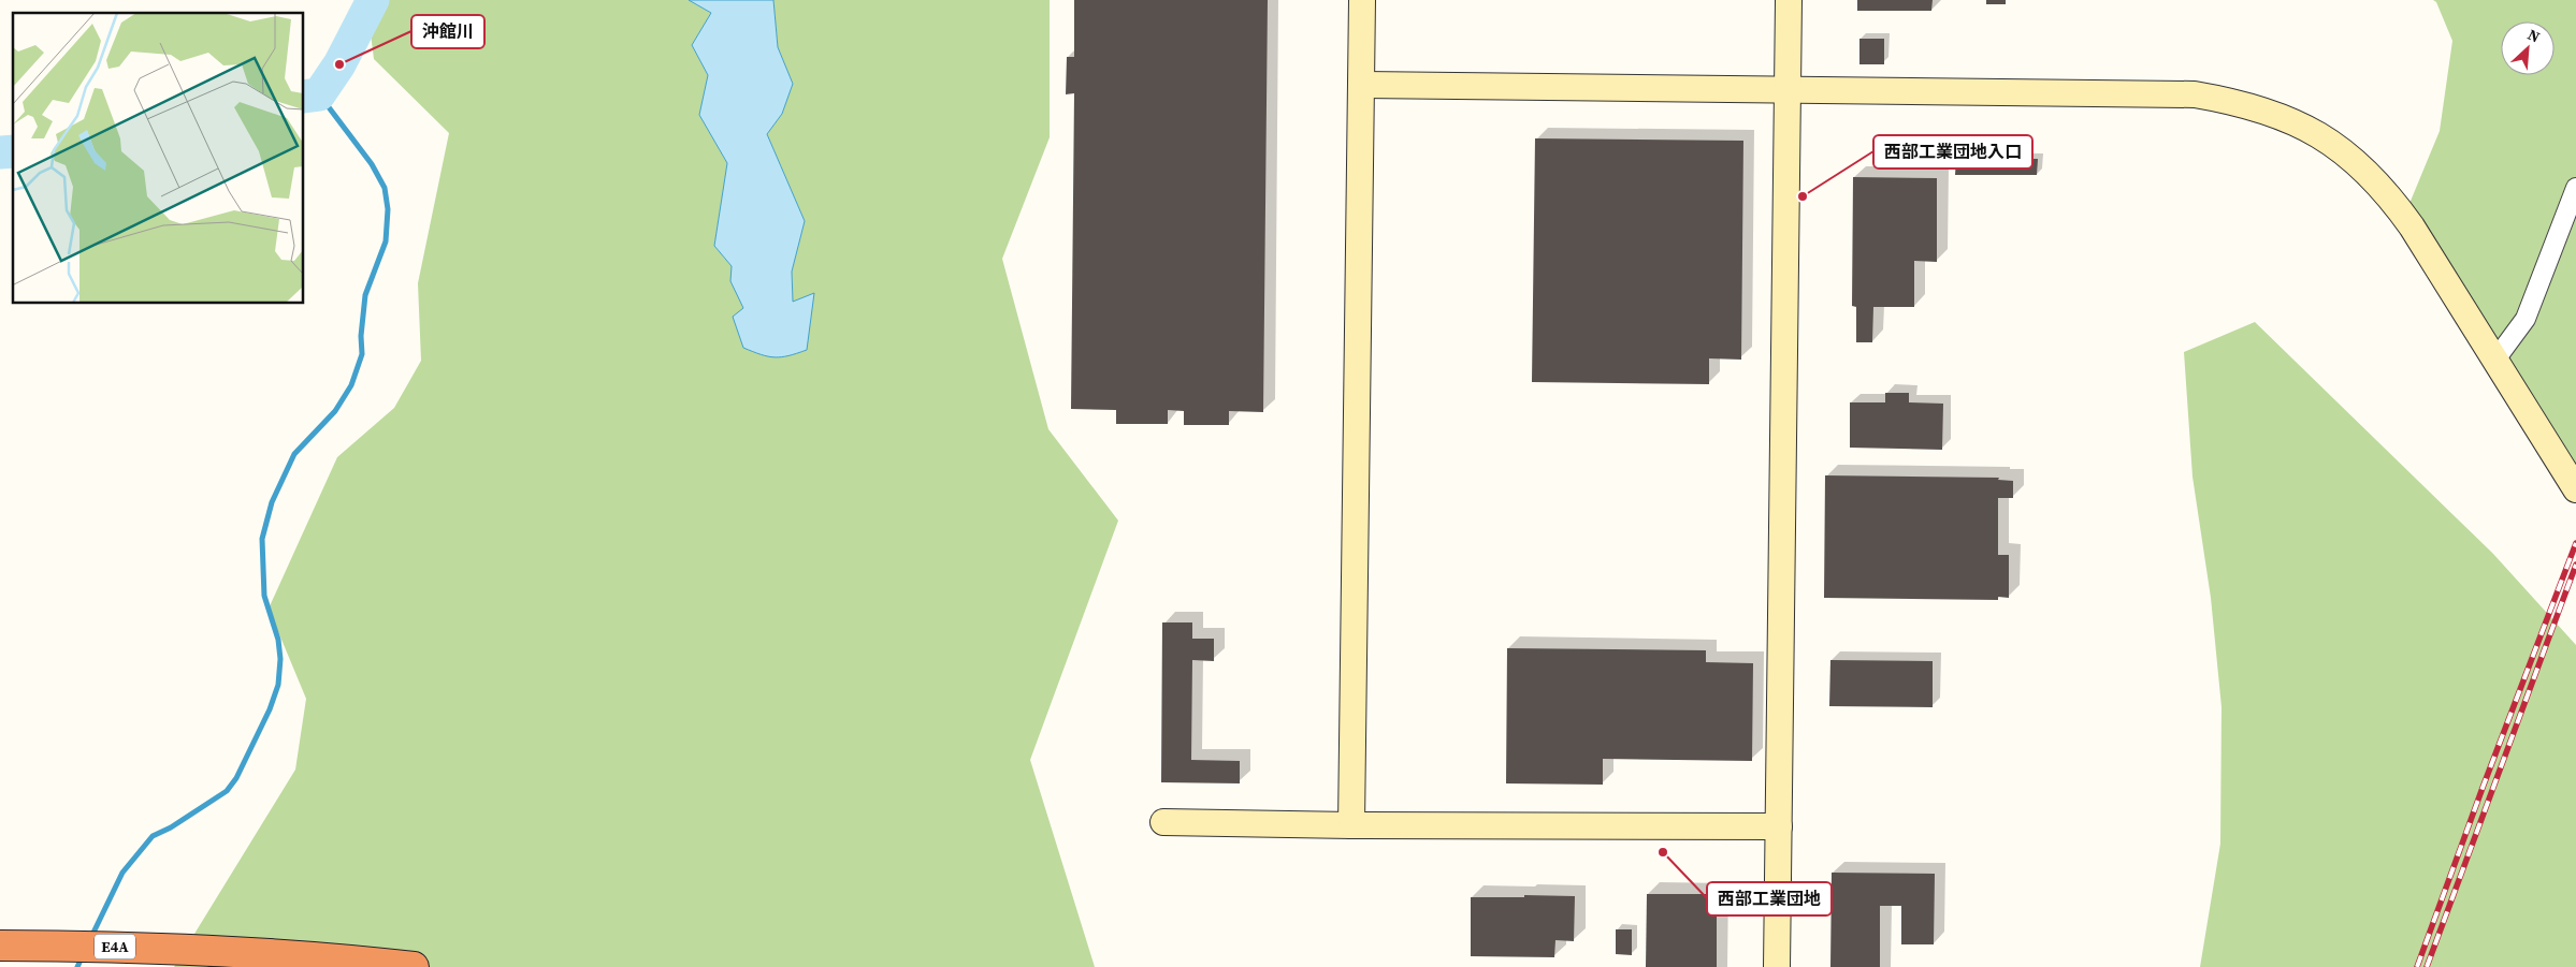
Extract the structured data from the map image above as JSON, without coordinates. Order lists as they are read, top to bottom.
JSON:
{
  "streets": {
    "highway": ["E4A"]
  },
  "places": ["沖館川", "西部工業団地入口", "西部工業団地"],
  "north": "top right"
}
